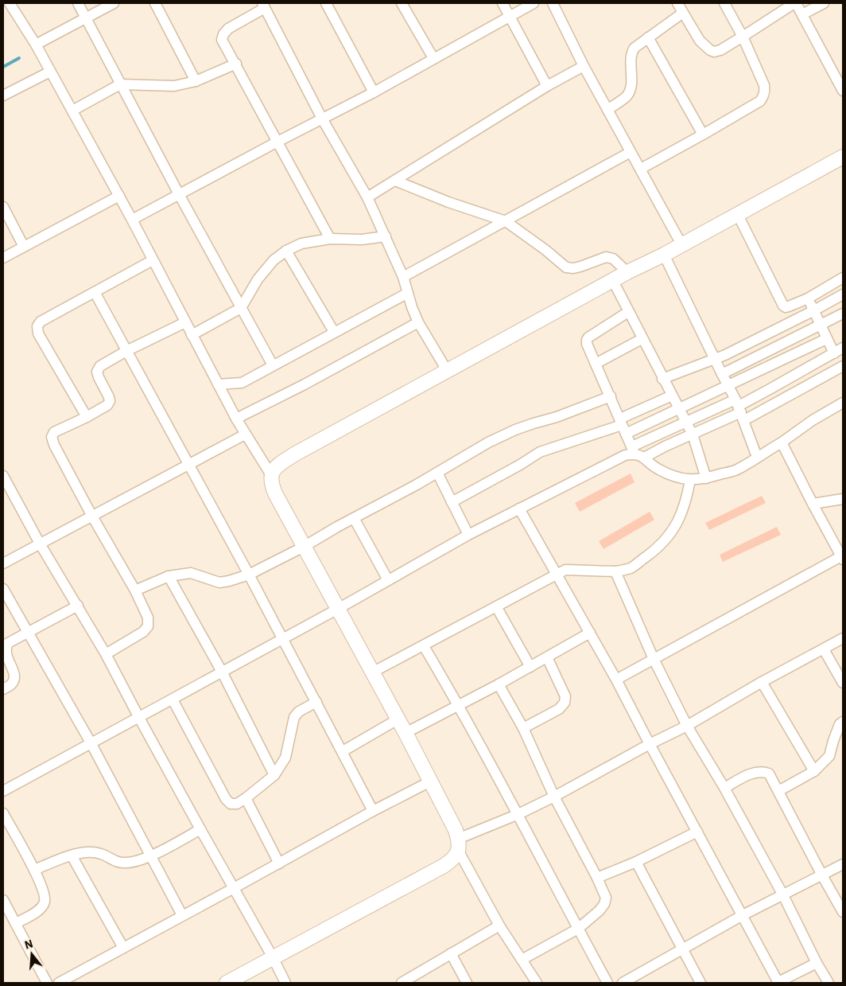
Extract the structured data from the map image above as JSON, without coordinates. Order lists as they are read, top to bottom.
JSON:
{
  "north": "top"
}
